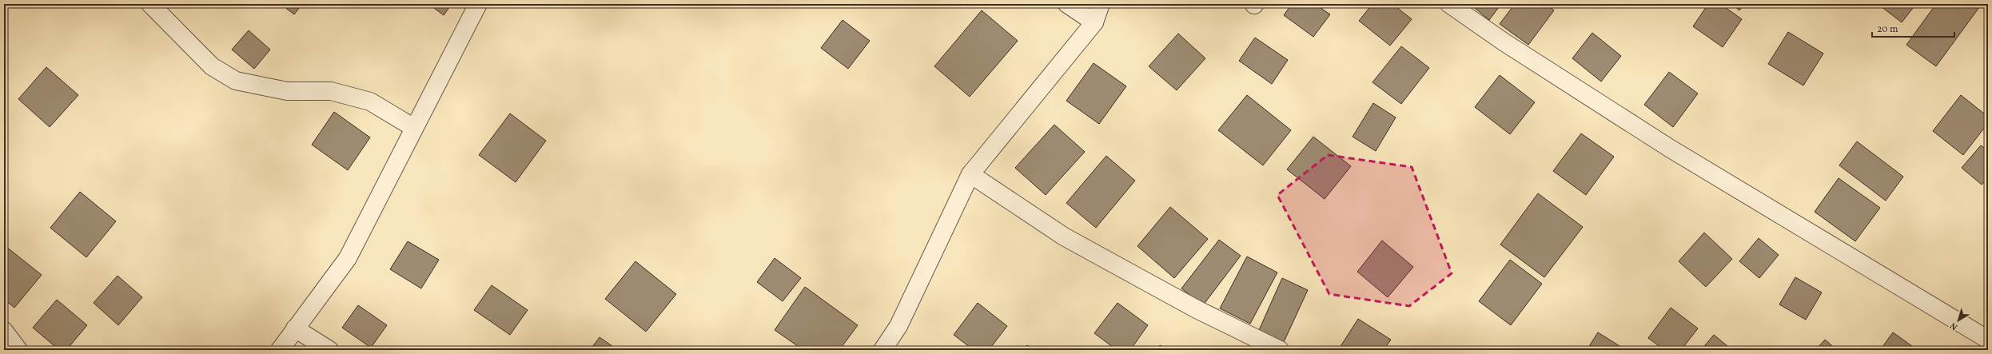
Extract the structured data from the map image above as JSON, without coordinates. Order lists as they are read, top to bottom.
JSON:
{
  "scale_bar": "20 m",
  "north": "bottom left"
}
